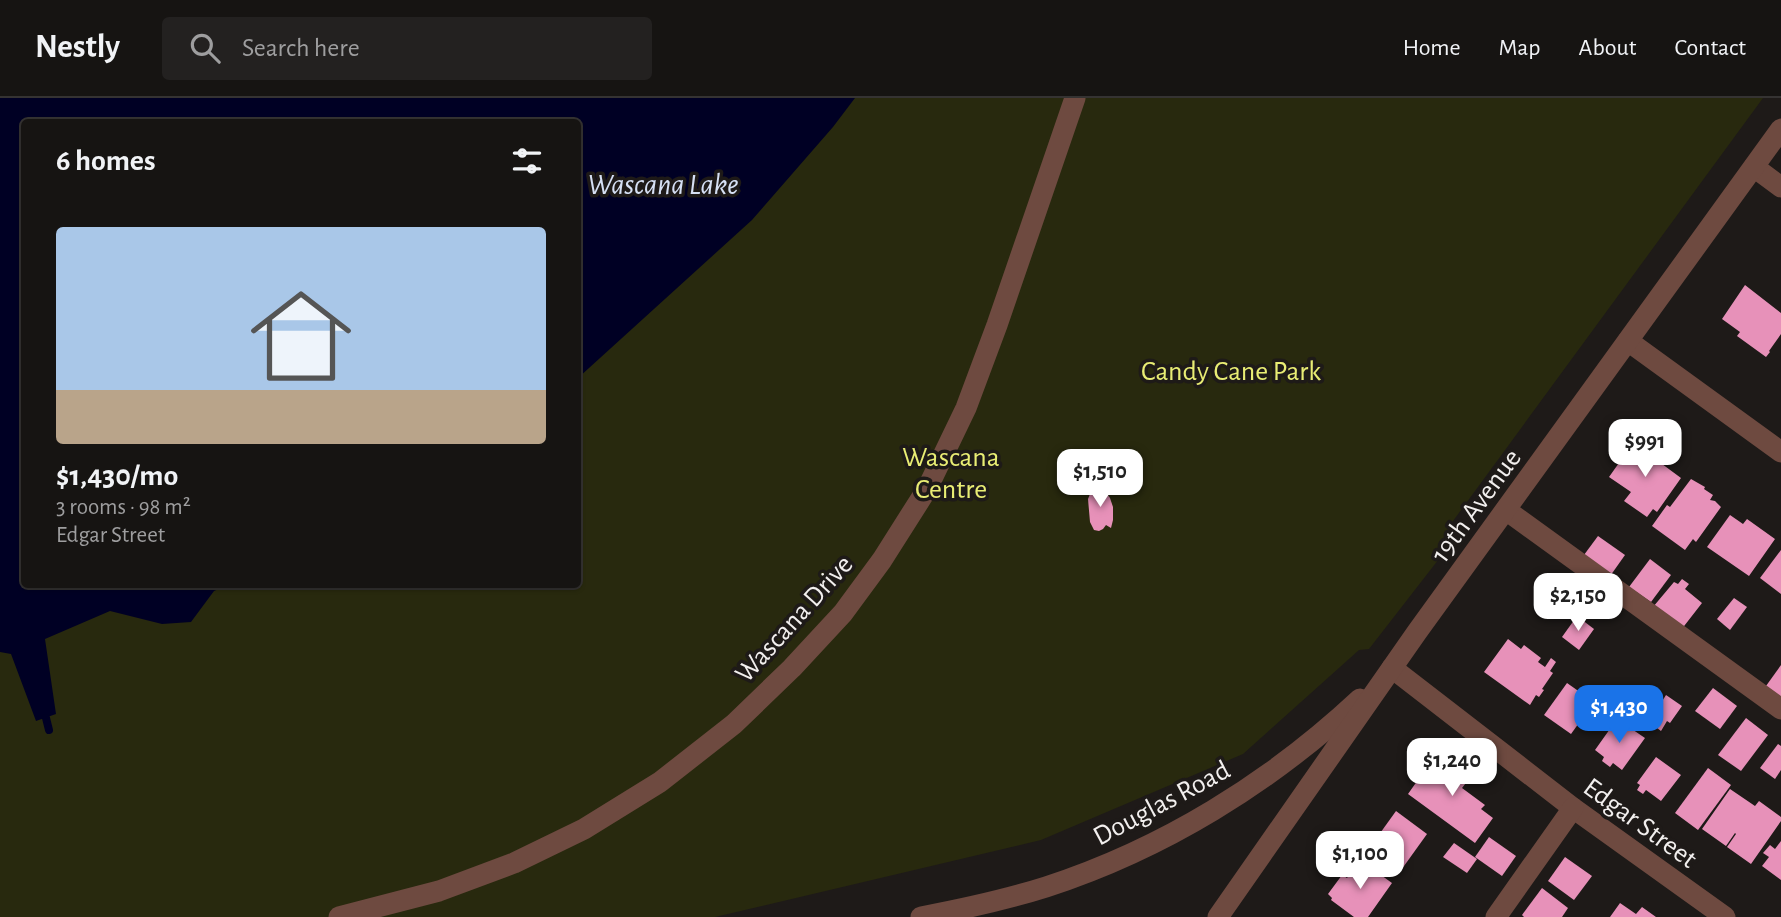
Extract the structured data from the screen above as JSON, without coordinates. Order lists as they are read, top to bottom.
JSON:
{
  "streets": {
    "street": [
      "19th Avenue",
      "Wascana Drive",
      "Douglas Road",
      "Edgar Street"
    ]
  },
  "crossings": [
    ["19th Avenue", "Douglas Road"],
    ["19th Avenue", "Edgar Street"],
    ["Douglas Road", "Edgar Street"]
  ],
  "water": ["Wascana Lake"],
  "parks": ["Candy Cane Park", "Wascana Centre"],
  "page": {
    "header": "Nestly",
    "search": "Search here",
    "nav": [
      "Home",
      "Map",
      "About",
      "Contact"
    ],
    "heading": "6 homes",
    "list": [
      {
        "name": "$1,430/mo",
        "note": "3 rooms · 98 m² · Edgar Street"
      }
    ],
    "price": [
      "$991",
      "$1,510",
      "$2,150",
      "$1,430",
      "$1,240",
      "$1,100"
    ]
  }
}
